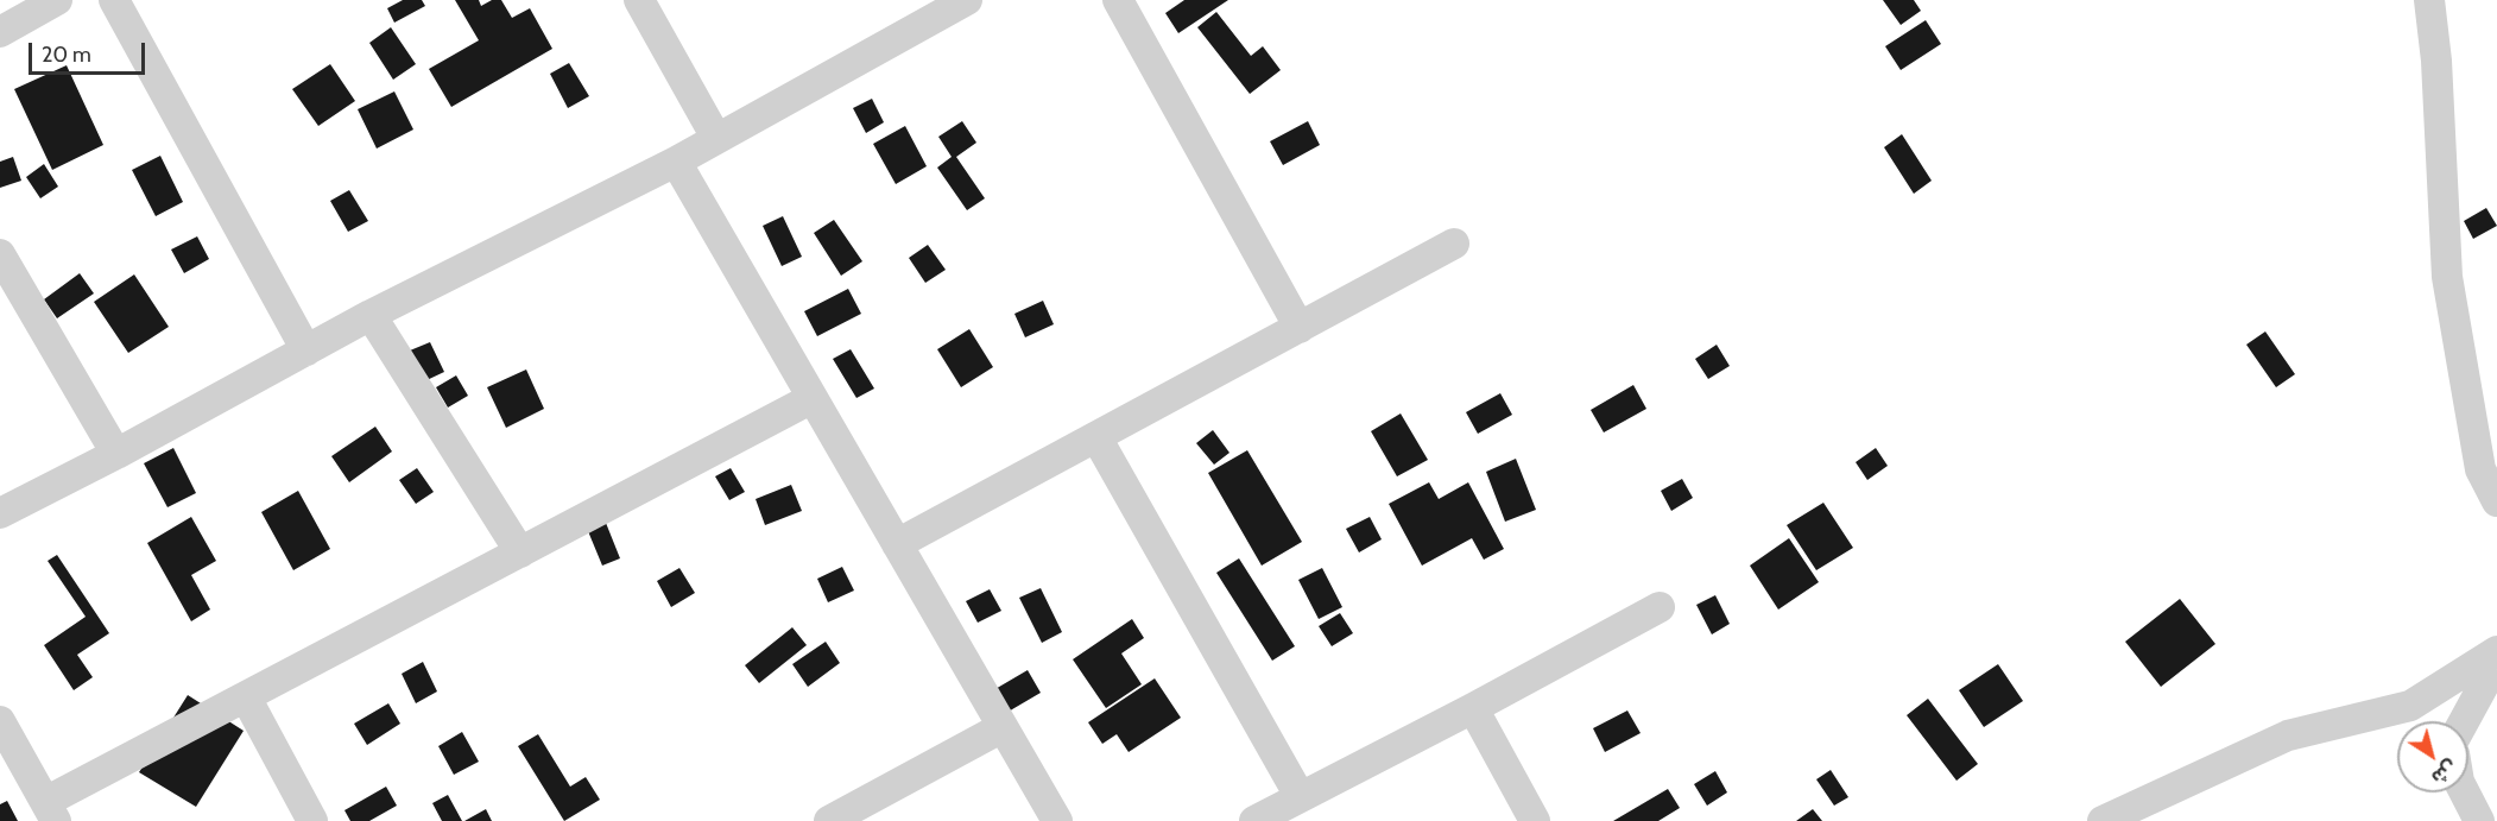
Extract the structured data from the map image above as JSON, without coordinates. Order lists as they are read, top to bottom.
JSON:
{
  "scale_bar": "20 m",
  "north": "bottom right"
}
